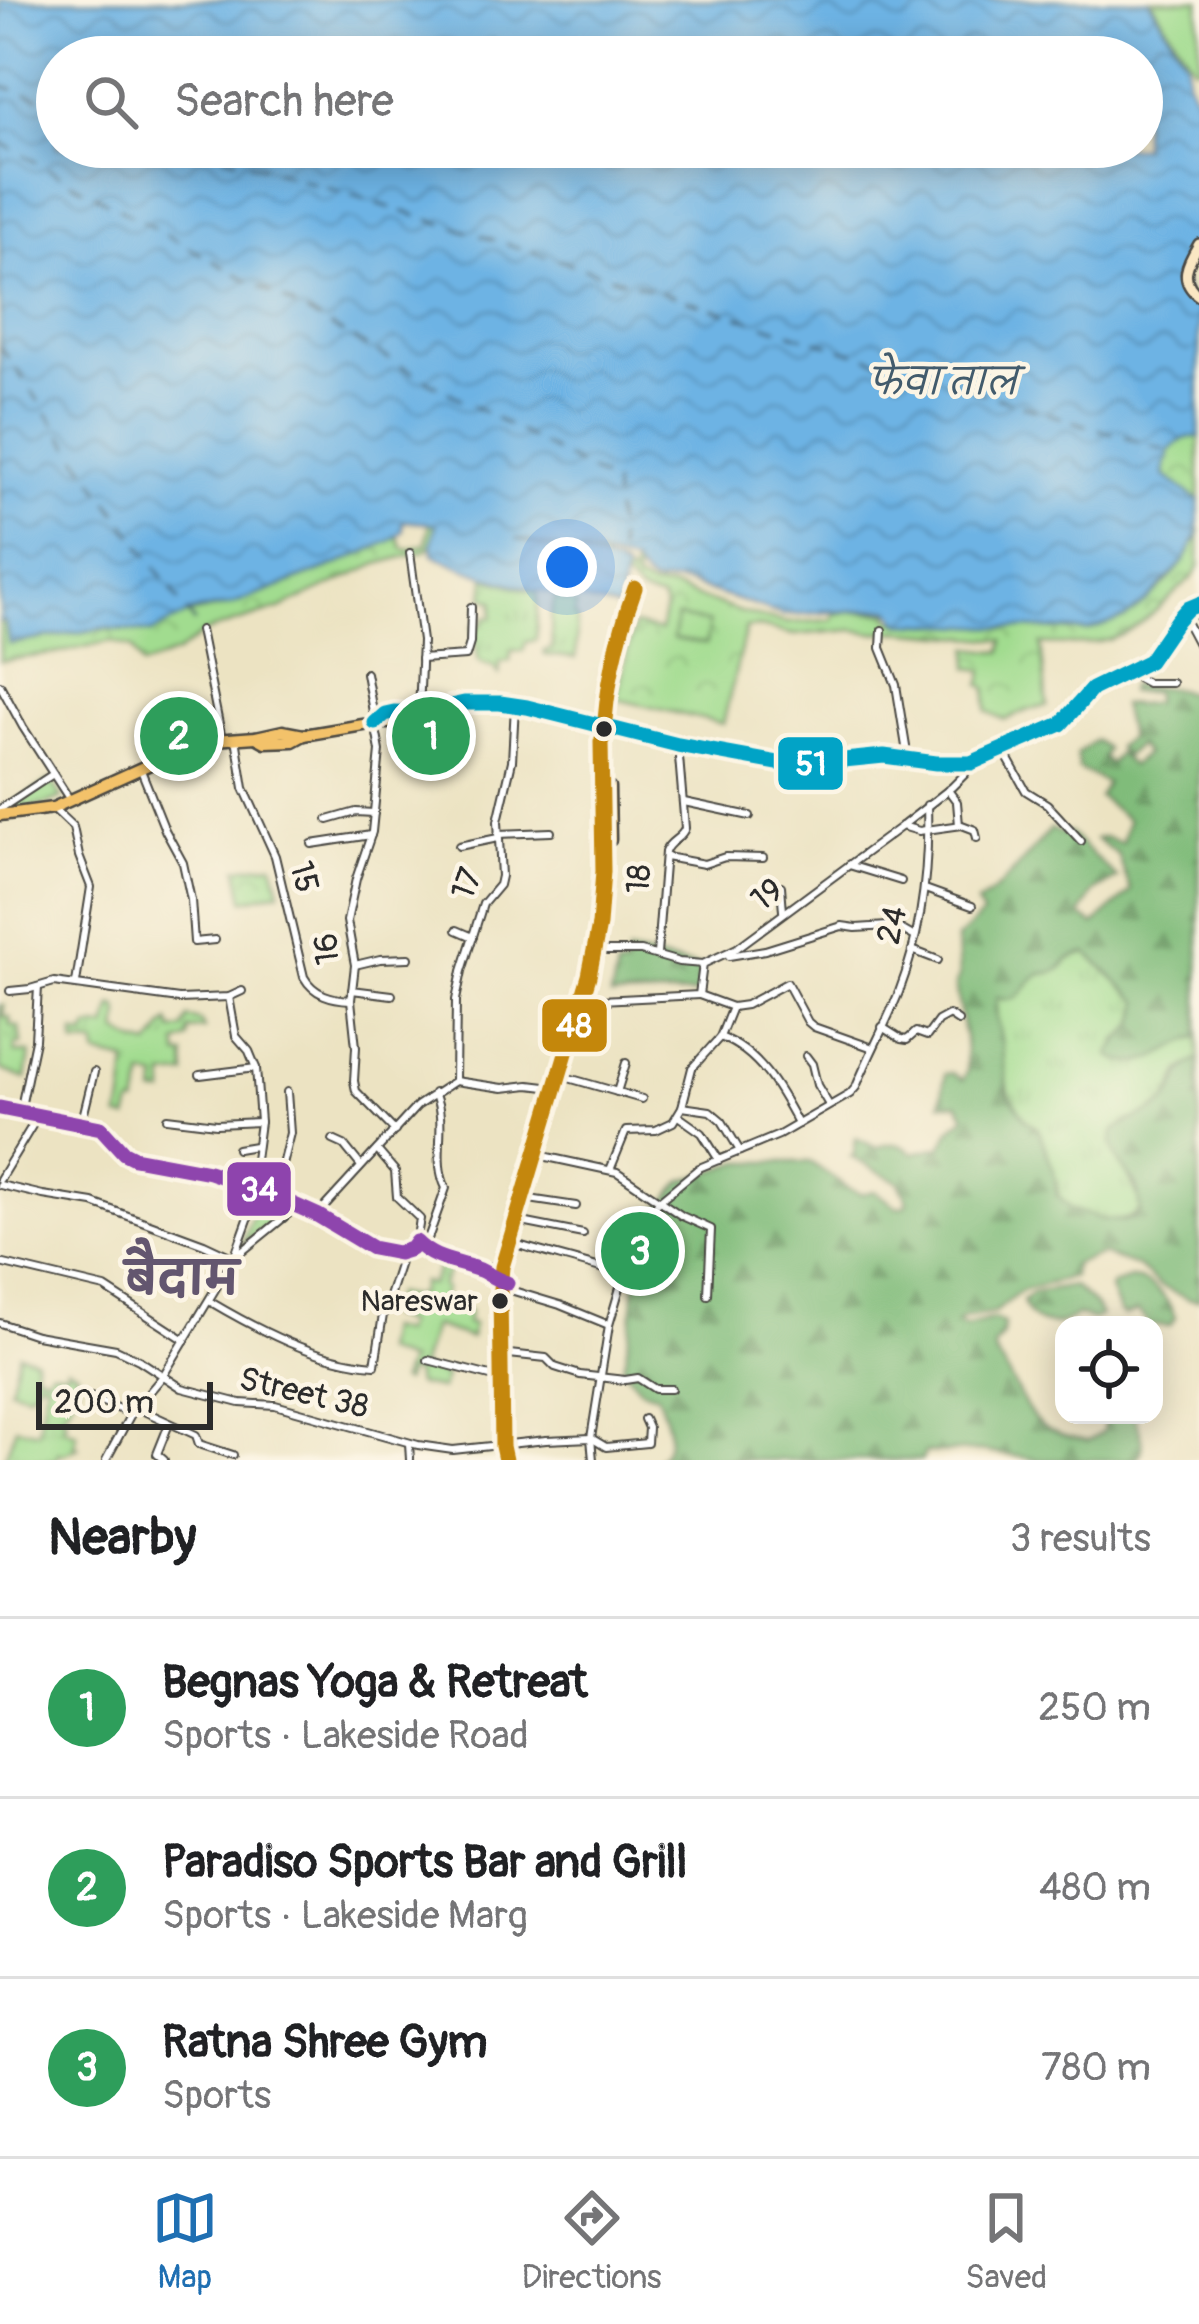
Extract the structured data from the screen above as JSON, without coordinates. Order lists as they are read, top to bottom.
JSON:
{
  "streets": {
    "street": [
      "15",
      "18",
      "17",
      "19",
      "24",
      "16",
      "Street 38"
    ]
  },
  "crossings": [
    ["15", "16"],
    ["19", "24"]
  ],
  "districts": ["बैदाम"],
  "water": ["फेवा ताल"],
  "places": ["Nareswar"],
  "lines": ["transit line 48", "transit line 51", "transit line 34"],
  "scale_bar": "200 m",
  "page": {
    "search": "Search here",
    "pins": ["1", "2", "3"],
    "scale": "200 m",
    "heading": ["Nearby", "3 results"],
    "list": [
      {
        "mark": "1",
        "name": "Begnas Yoga & Retreat",
        "note": "Sports · Lakeside Road",
        "value": "250 m"
      },
      {
        "mark": "2",
        "name": "Paradiso Sports Bar and Grill",
        "note": "Sports · Lakeside Marg",
        "value": "480 m"
      },
      {
        "mark": "3",
        "name": "Ratna Shree Gym",
        "note": "Sports",
        "value": "780 m"
      }
    ],
    "nav": ["Map", "Directions", "Saved"]
  }
}
